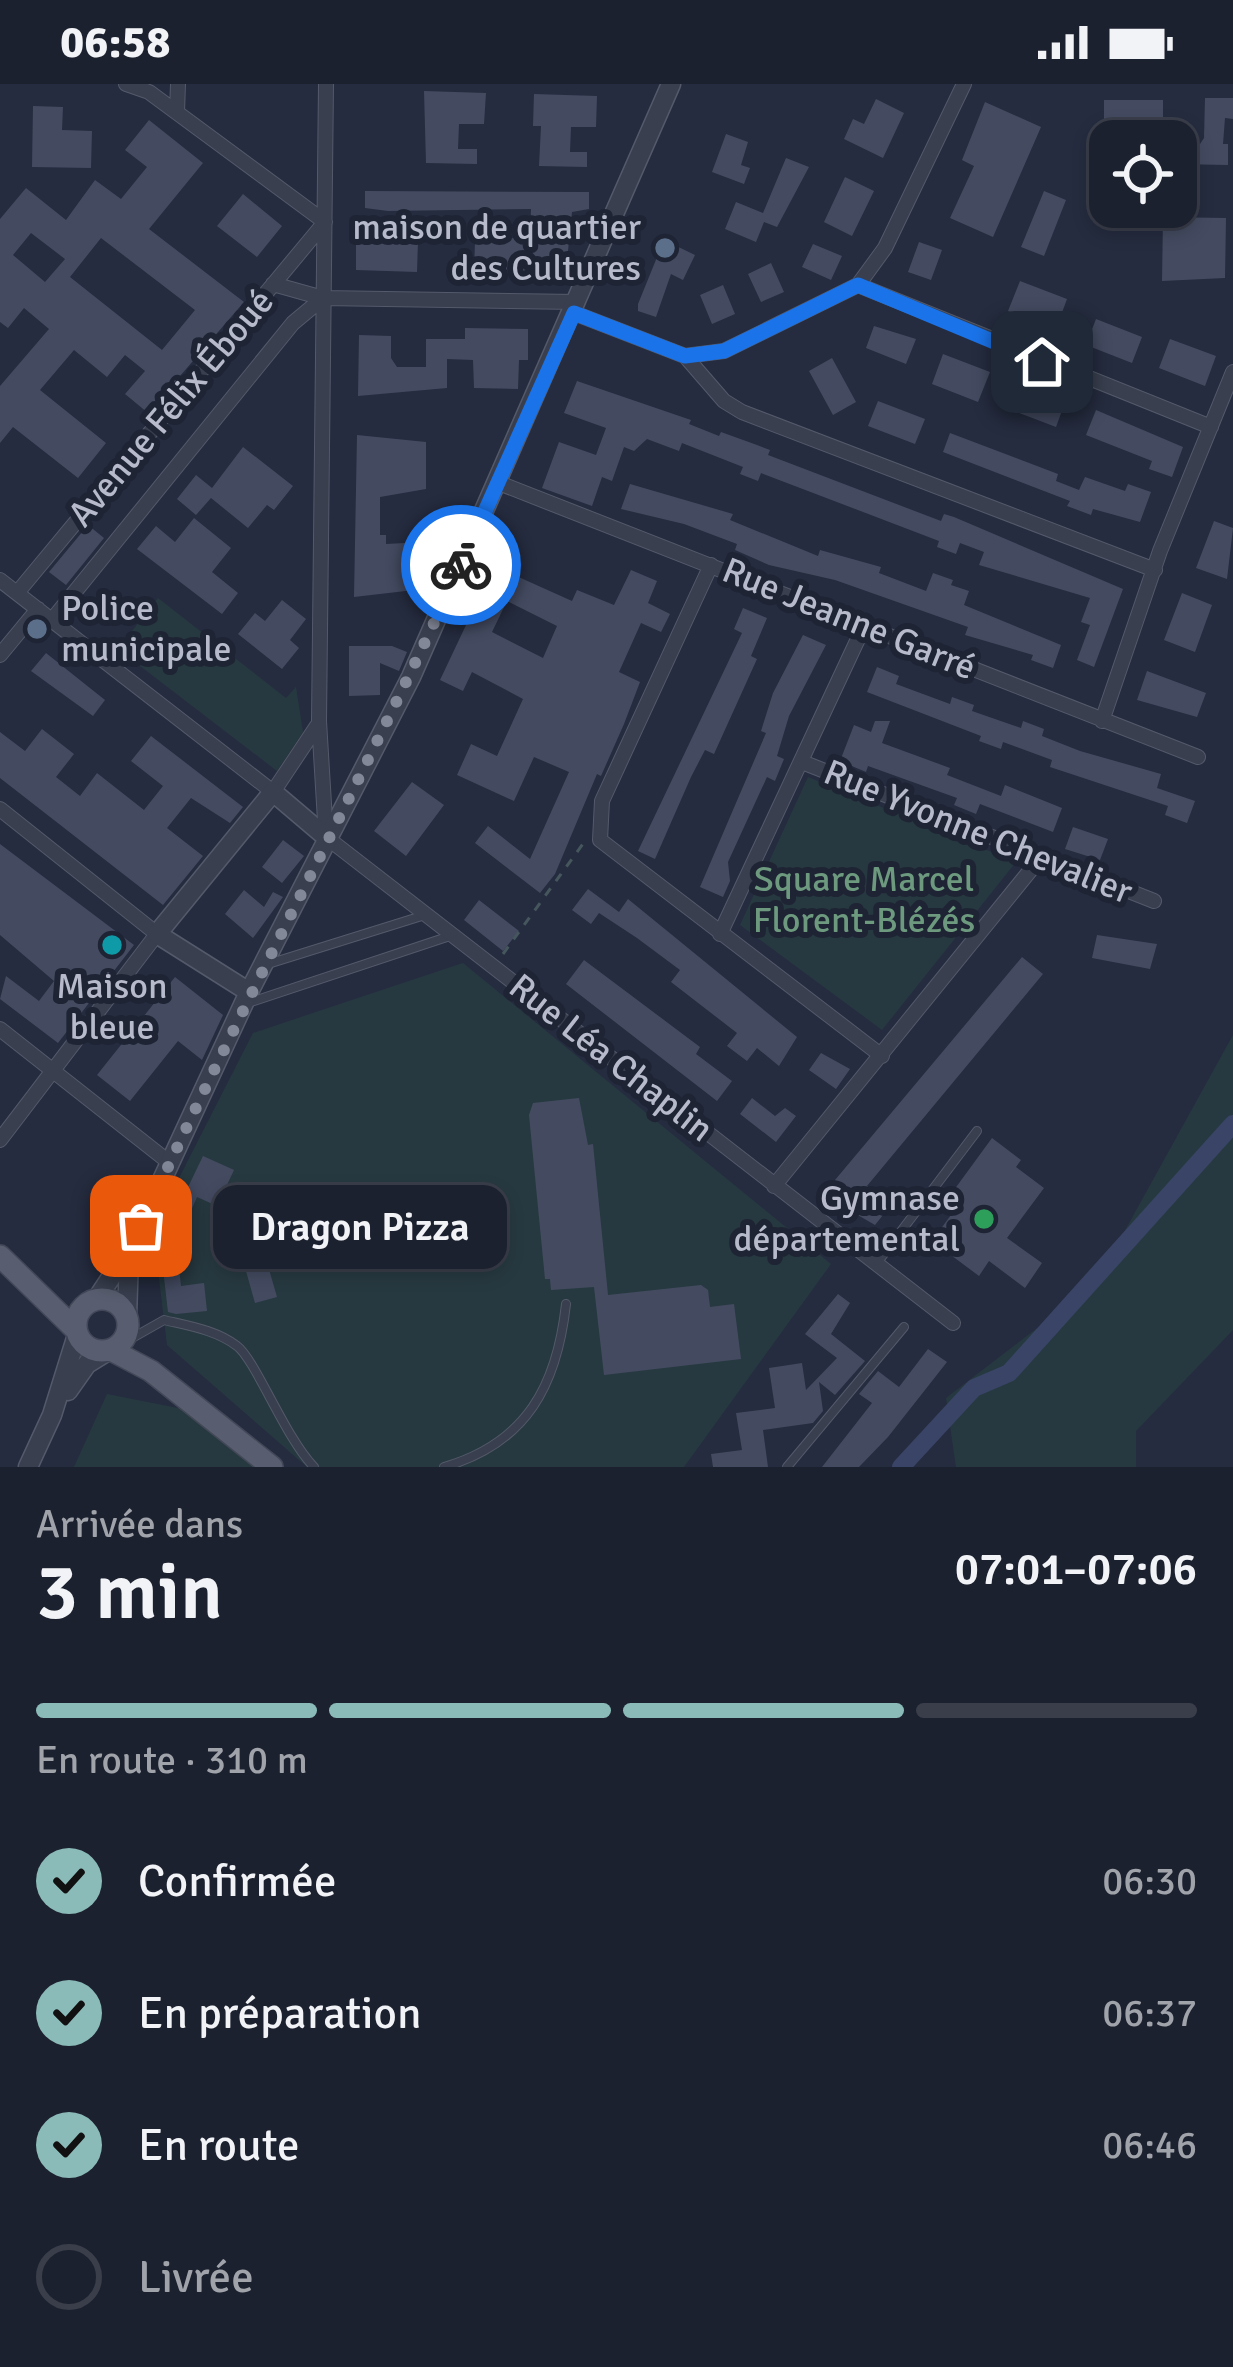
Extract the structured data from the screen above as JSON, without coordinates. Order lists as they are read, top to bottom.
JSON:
{
  "streets": {
    "street": [
      "Avenue Félix Éboué",
      "Rue Jeanne Garré",
      "Rue Yvonne Chevalier",
      "Rue Léa Chaplin"
    ]
  },
  "crossings": [
    ["Rue Jeanne Garré", "Rue Yvonne Chevalier"]
  ],
  "parks": ["Square Marcel Florent-Blézés"],
  "places": [
    "maison de quartier des Cultures",
    "Police municipale",
    "Maison bleue",
    "Gymnase départemental",
    "Dragon Pizza"
  ],
  "page": {
    "status": "06:58",
    "bubble": "Dragon Pizza",
    "heading": ["3 min", "Arrivée dans", "07:01–07:06"],
    "bar": "En route · 310 m",
    "list": [
      ["Confirmée", "06:30"],
      ["En préparation", "06:37"],
      ["En route", "06:46"],
      "Livrée"
    ]
  }
}
